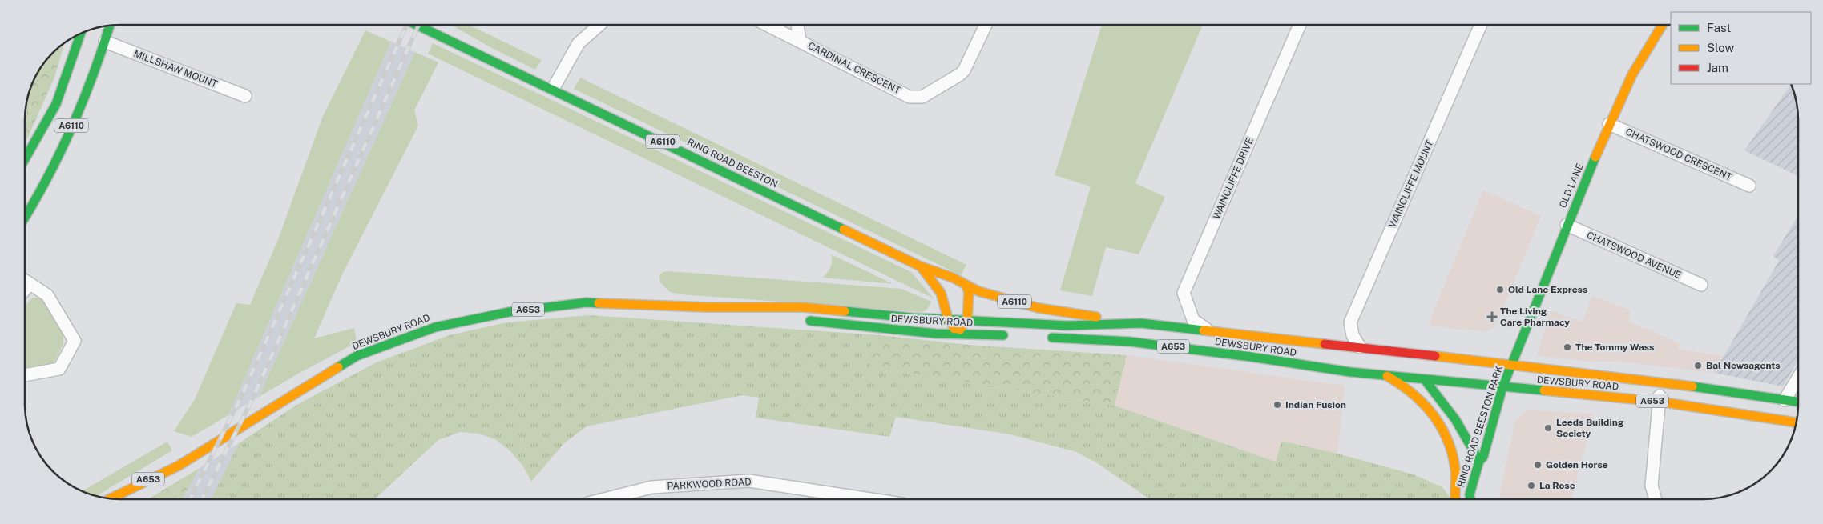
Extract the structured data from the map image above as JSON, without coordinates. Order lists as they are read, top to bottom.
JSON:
{
  "streets": {
    "main road": [
      "A6110",
      "RING ROAD BEESTON",
      "OLD LANE",
      "A653",
      "DEWSBURY ROAD",
      "RING ROAD BEESTON PARK"
    ],
    "street": [
      "CARDINAL CRESCENT",
      "MILLSHAW MOUNT",
      "CHATSWOOD CRESCENT",
      "WAINCLIFFE DRIVE",
      "WAINCLIFFE MOUNT",
      "CHATSWOOD AVENUE",
      "PARKWOOD ROAD"
    ]
  },
  "crossings": [
    ["MILLSHAW MOUNT", "A6110"],
    ["CHATSWOOD CRESCENT", "OLD LANE"],
    ["RING ROAD BEESTON", "DEWSBURY ROAD"],
    ["WAINCLIFFE DRIVE", "DEWSBURY ROAD"],
    ["WAINCLIFFE MOUNT", "DEWSBURY ROAD"],
    ["OLD LANE", "CHATSWOOD AVENUE"],
    ["OLD LANE", "DEWSBURY ROAD"],
    ["OLD LANE", "RING ROAD BEESTON PARK"],
    ["DEWSBURY ROAD", "RING ROAD BEESTON PARK"]
  ],
  "places": {
    "other": [
      "Old Lane Express",
      "The Tommy Wass",
      "Bal Newsagents",
      "Indian Fusion",
      "Leeds Building Society",
      "Golden Horse",
      "La Rose"
    ],
    "health": ["The Living Care Pharmacy"]
  },
  "legend": ["Fast", "Slow", "Jam"]
}
